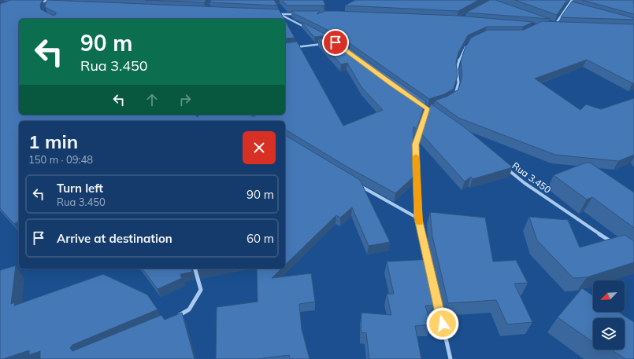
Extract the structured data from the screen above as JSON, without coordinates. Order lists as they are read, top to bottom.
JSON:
{
  "streets": {
    "street": ["Rua 3.450"]
  },
  "north": "bottom left",
  "page": {
    "turn": ["90 m", "Rua 3.450"],
    "heading": ["1 min", "150 m · 09:48"],
    "list": [
      {
        "name": "Turn left",
        "note": "Rua 3.450",
        "value": "90 m"
      },
      {
        "name": "Arrive at destination",
        "value": "60 m"
      }
    ]
  }
}
